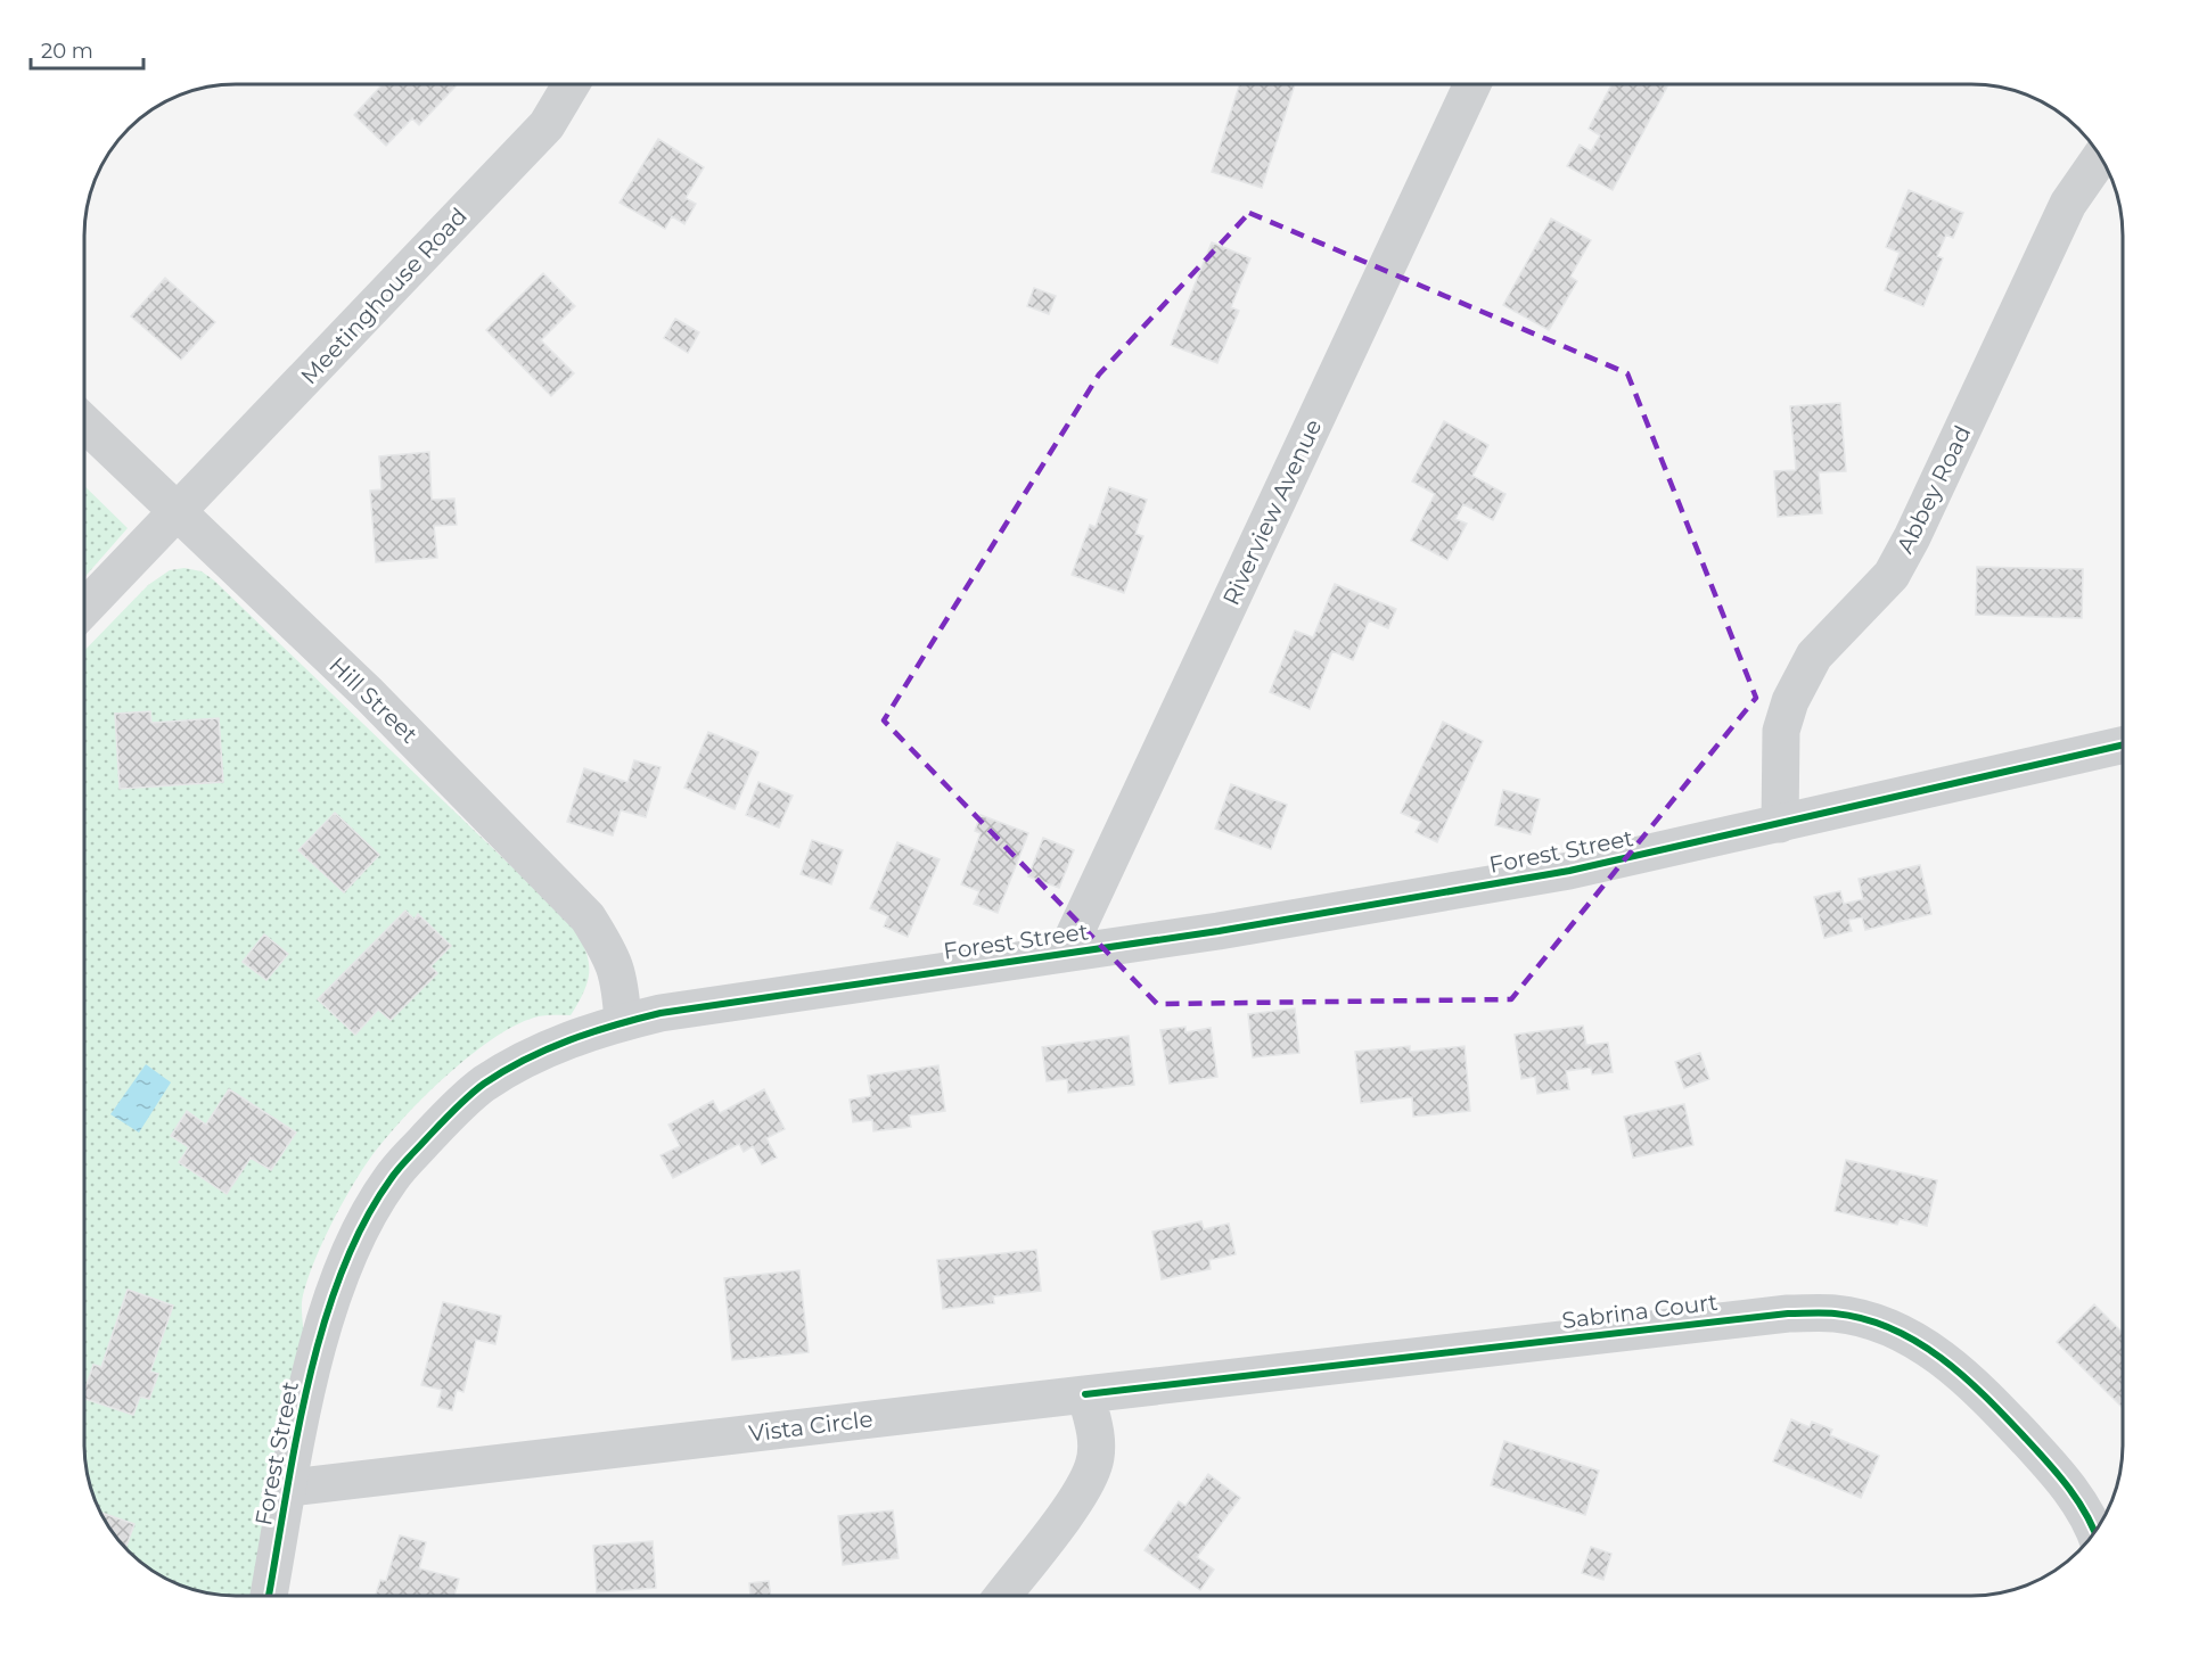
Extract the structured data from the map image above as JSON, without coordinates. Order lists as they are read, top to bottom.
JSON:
{
  "streets": {
    "street": [
      "Meetinghouse Road",
      "Abbey Road",
      "Riverview Avenue",
      "Hill Street",
      "Forest Street",
      "Sabrina Court",
      "Vista Circle"
    ]
  },
  "crossings": [
    ["Meetinghouse Road", "Hill Street"],
    ["Abbey Road", "Forest Street"],
    ["Riverview Avenue", "Forest Street"],
    ["Hill Street", "Forest Street"],
    ["Forest Street", "Vista Circle"],
    ["Sabrina Court", "Vista Circle"]
  ],
  "scale_bar": "20 m"
}
